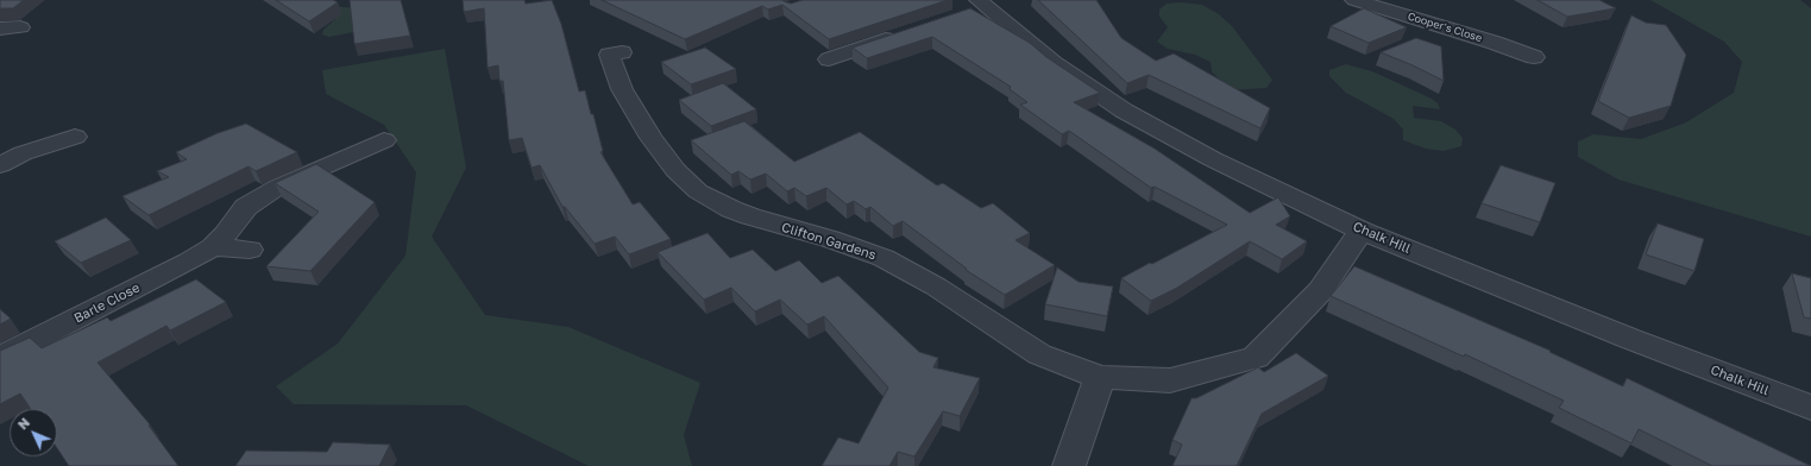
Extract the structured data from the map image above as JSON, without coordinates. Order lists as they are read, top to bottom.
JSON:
{
  "streets": {
    "street": [
      "Cooper's Close",
      "Chalk Hill",
      "Clifton Gardens",
      "Barle Close"
    ]
  },
  "crossings": [
    ["Chalk Hill", "Clifton Gardens"]
  ],
  "north": "top left"
}
